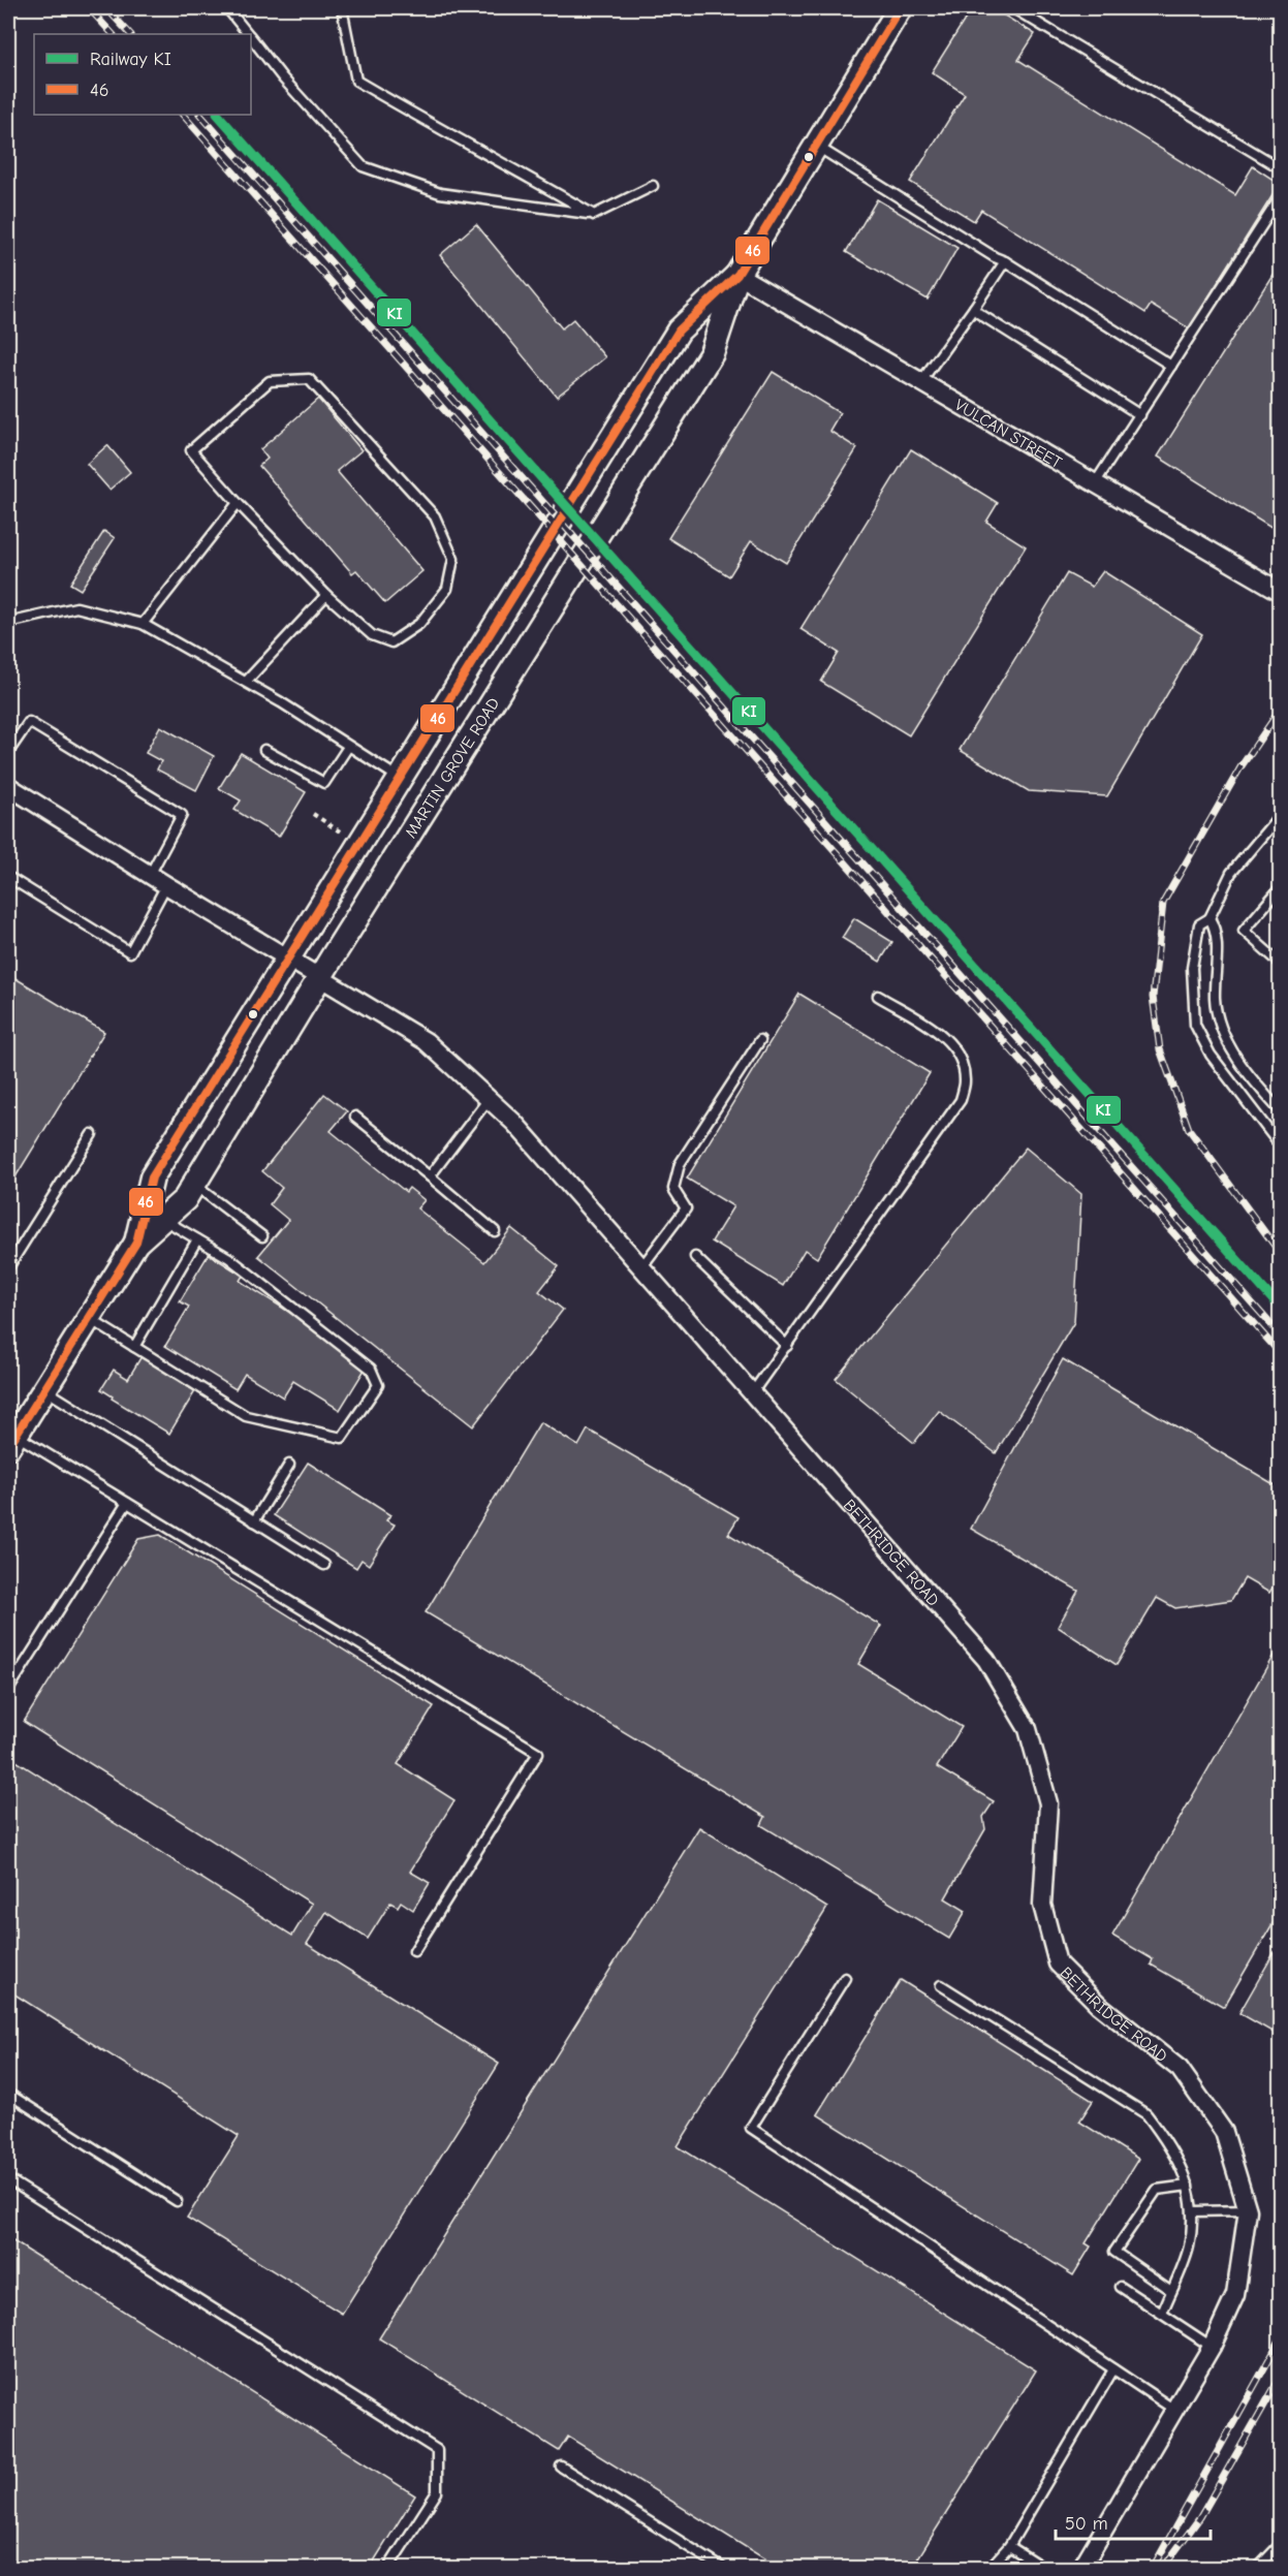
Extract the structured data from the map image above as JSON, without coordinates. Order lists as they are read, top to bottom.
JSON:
{
  "streets": {
    "main road": ["MARTIN GROVE ROAD"],
    "street": ["VULCAN STREET", "BETHRIDGE ROAD"]
  },
  "crossings": [
    ["VULCAN STREET", "MARTIN GROVE ROAD"],
    ["MARTIN GROVE ROAD", "BETHRIDGE ROAD"]
  ],
  "lines": ["transit line 46", "rail line KI"],
  "legend": ["Railway KI", "46"],
  "scale_bar": "50 m"
}
